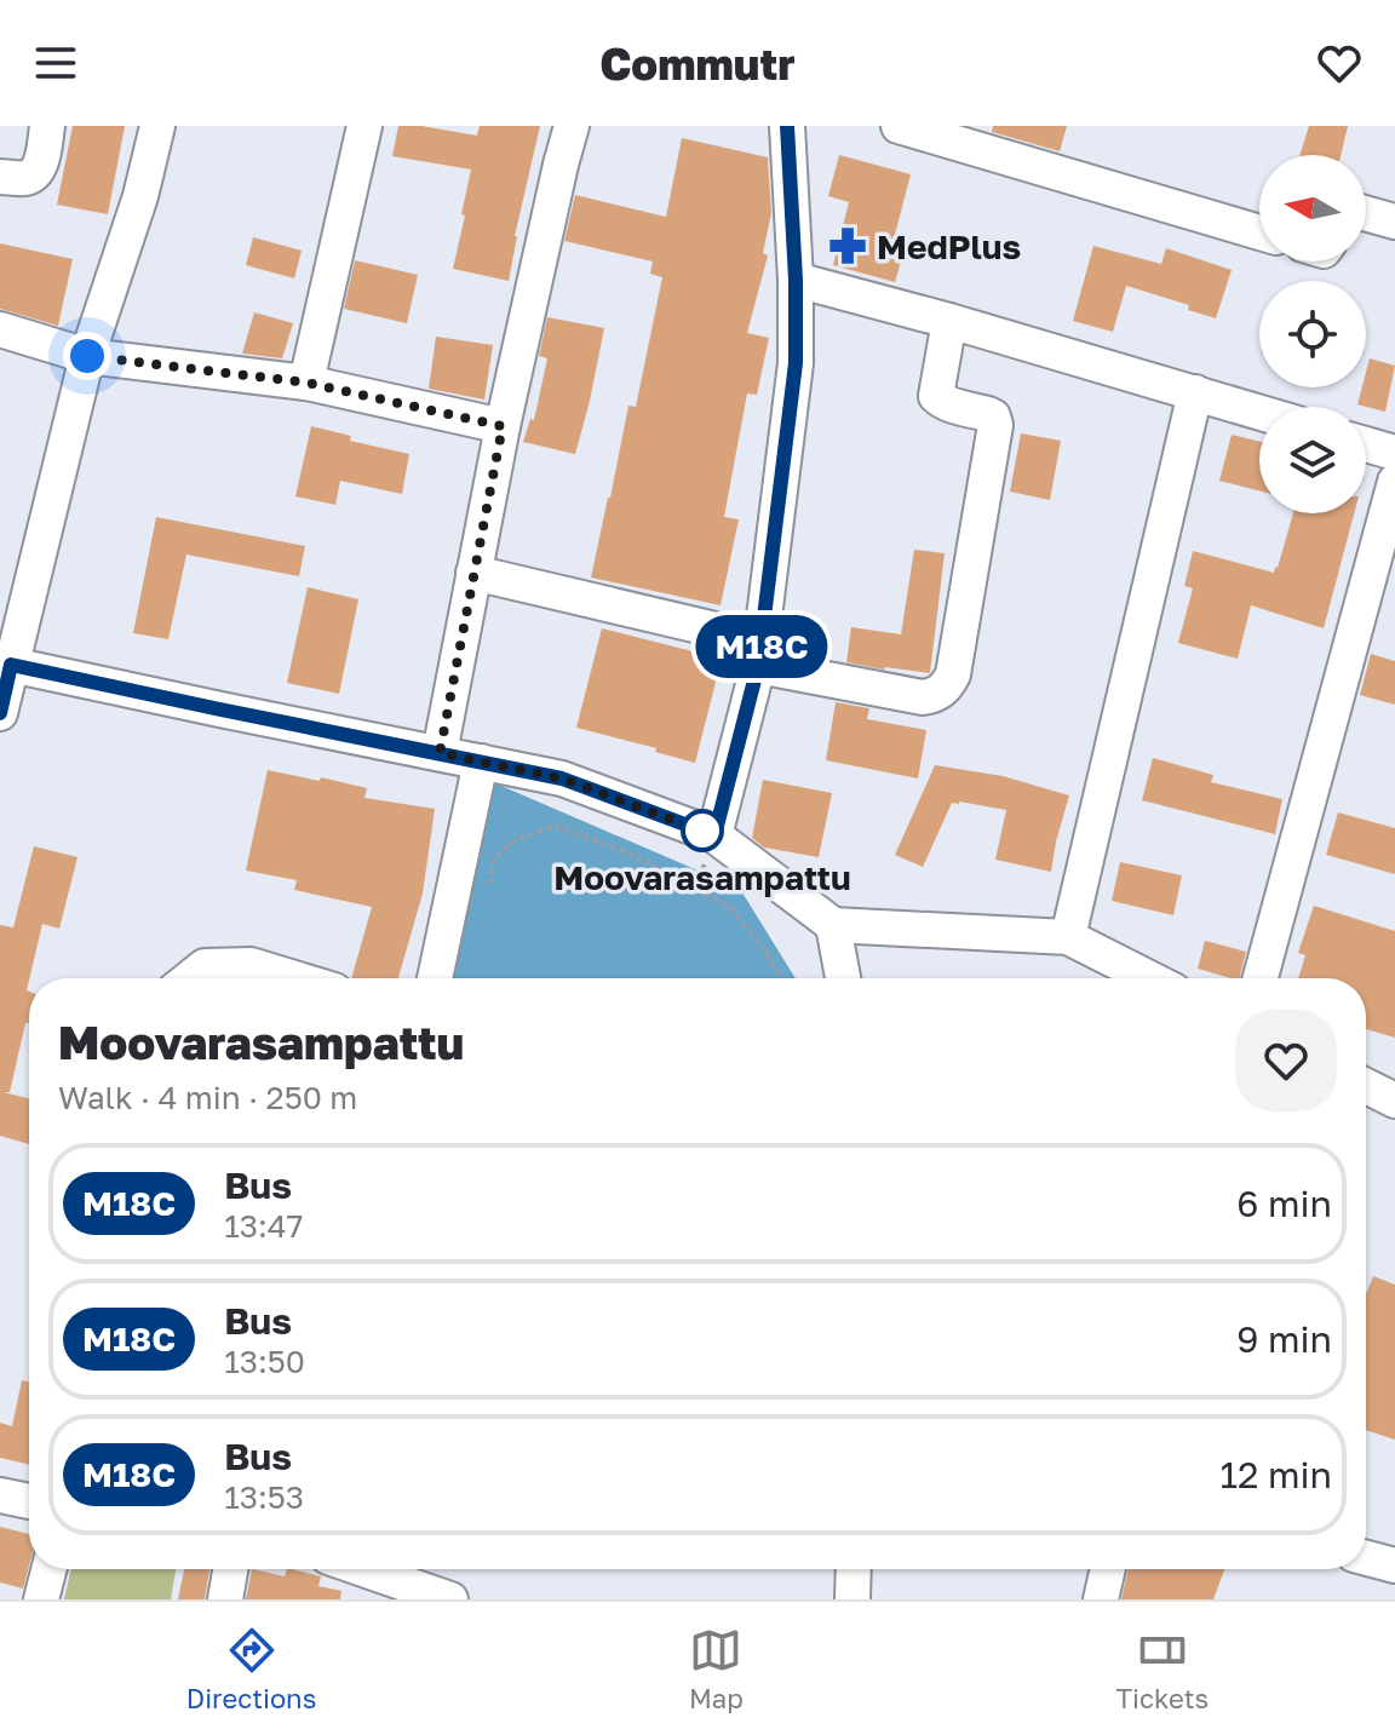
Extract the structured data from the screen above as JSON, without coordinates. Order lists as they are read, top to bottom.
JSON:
{
  "places": {
    "pharmacy": ["MedPlus"],
    "other": ["Moovarasampattu"]
  },
  "lines": ["bus line M18C"],
  "north": "left",
  "page": {
    "header": "Commutr",
    "on_map": "M18C",
    "heading": ["Moovarasampattu", "Walk · 4 min · 250 m"],
    "list": [
      {
        "mark": "M18C",
        "name": "Bus",
        "note": "13:47",
        "value": "6 min"
      },
      {
        "mark": "M18C",
        "name": "Bus",
        "note": "13:50",
        "value": "9 min"
      },
      {
        "mark": "M18C",
        "name": "Bus",
        "note": "13:53",
        "value": "12 min"
      }
    ],
    "tabs": ["Directions", "Map", "Tickets"]
  }
}
